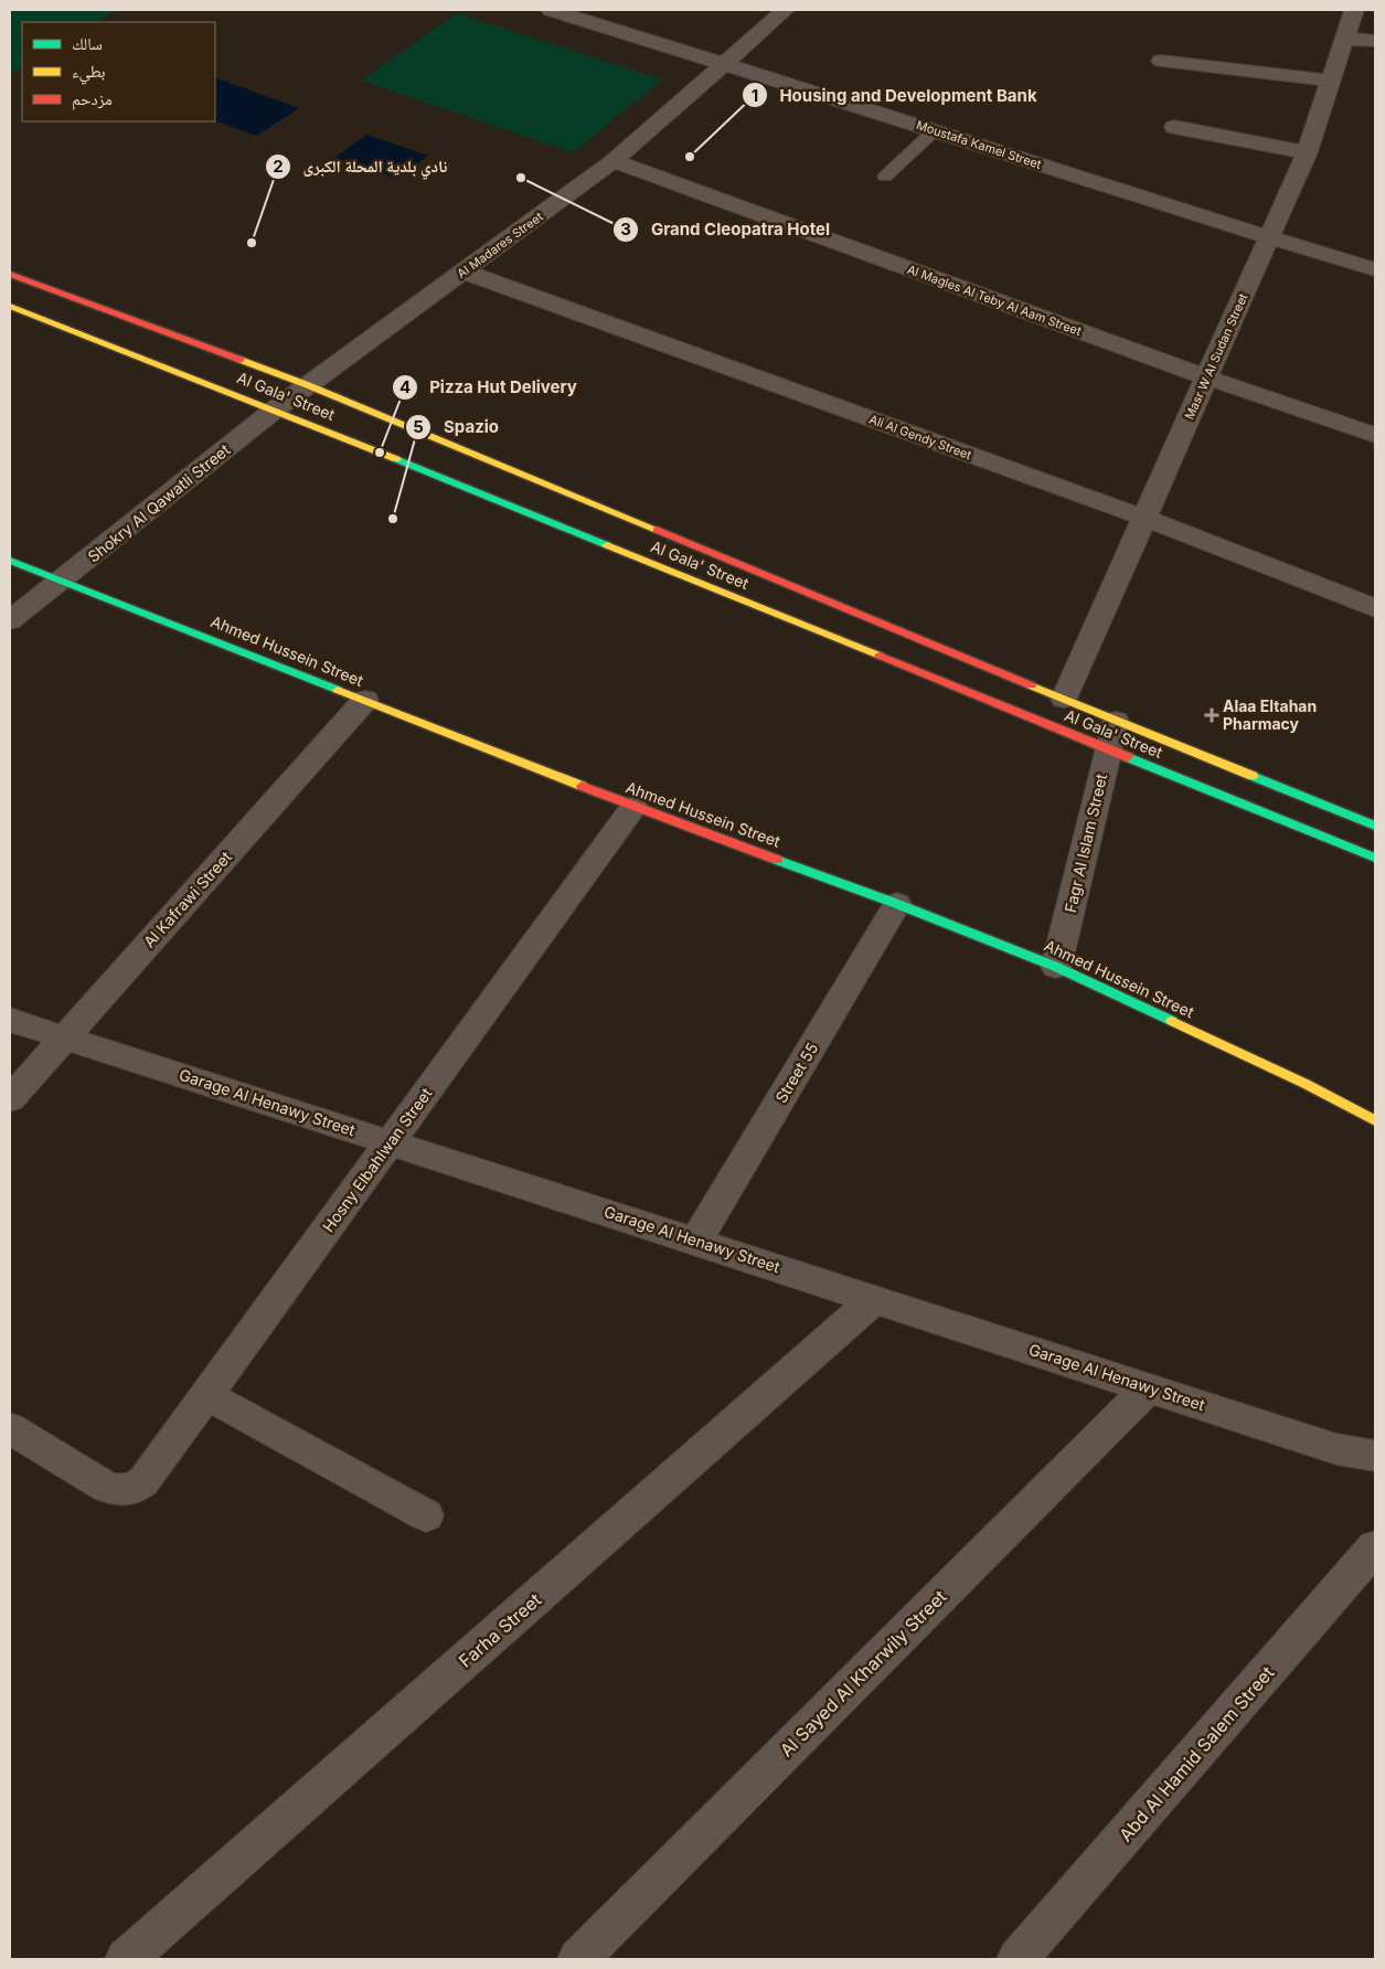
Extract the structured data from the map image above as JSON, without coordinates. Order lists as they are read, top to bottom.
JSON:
{
  "streets": {
    "street": [
      "Moustafa Kamel Street",
      "Al Madares Street",
      "Al Magles Al Teby Al Aam Street",
      "Masr W Al Sudan Street",
      "Al Gala' Street",
      "Ali Al Gendy Street",
      "Shokry Al Qawatli Street",
      "Ahmed Hussein Street",
      "Fagr Al Islam Street",
      "Al Kafrawi Street",
      "Street 55",
      "Garage Al Henawy Street",
      "Hosny Elbahlwan Street",
      "Farha Street",
      "Al Sayed Al Kharwily Street",
      "Abd Al Hamid Salem Street"
    ]
  },
  "crossings": [
    ["Moustafa Kamel Street", "Al Madares Street"],
    ["Moustafa Kamel Street", "Masr W Al Sudan Street"],
    ["Al Madares Street", "Al Magles Al Teby Al Aam Street"],
    ["Al Madares Street", "Al Gala' Street"],
    ["Al Madares Street", "Ali Al Gendy Street"],
    ["Al Madares Street", "Shokry Al Qawatli Street"],
    ["Al Magles Al Teby Al Aam Street", "Masr W Al Sudan Street"],
    ["Masr W Al Sudan Street", "Al Gala' Street"],
    ["Masr W Al Sudan Street", "Ali Al Gendy Street"],
    ["Al Gala' Street", "Shokry Al Qawatli Street"],
    ["Al Gala' Street", "Fagr Al Islam Street"],
    ["Shokry Al Qawatli Street", "Ahmed Hussein Street"],
    ["Ahmed Hussein Street", "Fagr Al Islam Street"],
    ["Ahmed Hussein Street", "Al Kafrawi Street"],
    ["Ahmed Hussein Street", "Street 55"],
    ["Ahmed Hussein Street", "Hosny Elbahlwan Street"],
    ["Al Kafrawi Street", "Garage Al Henawy Street"],
    ["Street 55", "Garage Al Henawy Street"],
    ["Garage Al Henawy Street", "Hosny Elbahlwan Street"],
    ["Garage Al Henawy Street", "Farha Street"],
    ["Garage Al Henawy Street", "Al Sayed Al Kharwily Street"]
  ],
  "places": {
    "other": [
      "Housing and Development Bank",
      "Grand Cleopatra Hotel",
      "نادي بلدية المحلة الكبرى",
      "Pizza Hut Delivery",
      "Spazio"
    ],
    "health": ["Alaa Eltahan Pharmacy"]
  },
  "legend": ["سالك", "بطيء", "مزدحم"]
}
